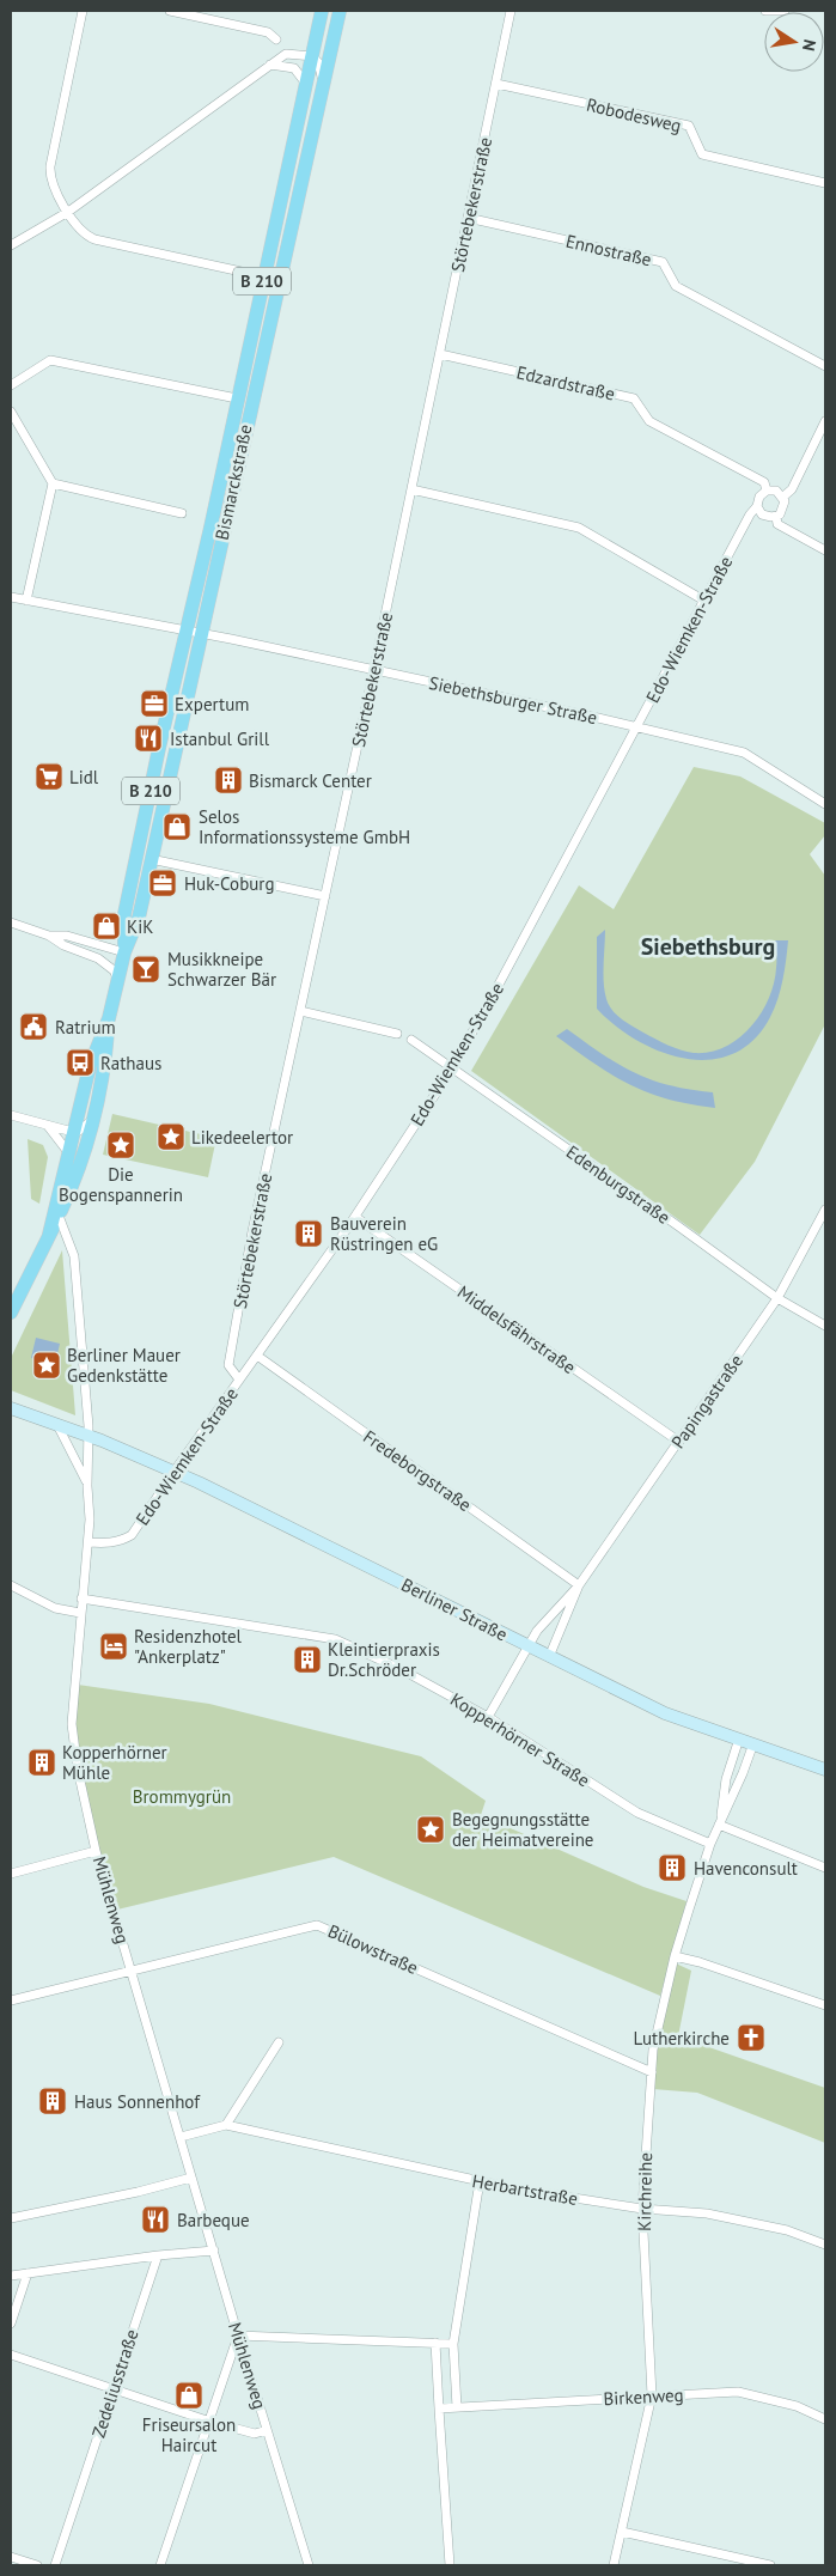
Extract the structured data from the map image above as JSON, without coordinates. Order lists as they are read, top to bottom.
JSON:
{
  "streets": {
    "main road": ["B 210", "Bismarckstraße", "Berliner Straße"],
    "street": [
      "Robodesweg",
      "Störtebekerstraße",
      "Ennostraße",
      "Edzardstraße",
      "Edo-Wiemken-Straße",
      "Siebethsburger Straße",
      "Edenburgstraße",
      "Middelsfährstraße",
      "Papingastraße",
      "Fredeborgstraße",
      "Kopperhörner Straße",
      "Mühlenweg",
      "Bülowstraße",
      "Herbartstraße",
      "Kirchreihe",
      "Zedeliusstraße",
      "Birkenweg"
    ]
  },
  "crossings": [
    ["Robodesweg", "Störtebekerstraße"],
    ["Störtebekerstraße", "Ennostraße"],
    ["Störtebekerstraße", "Edzardstraße"],
    ["Störtebekerstraße", "Edo-Wiemken-Straße"],
    ["Störtebekerstraße", "Siebethsburger Straße"],
    ["Edzardstraße", "Edo-Wiemken-Straße"],
    ["Bismarckstraße", "Siebethsburger Straße"],
    ["Bismarckstraße", "Mühlenweg"],
    ["Edo-Wiemken-Straße", "Siebethsburger Straße"],
    ["Edo-Wiemken-Straße", "Edenburgstraße"],
    ["Edo-Wiemken-Straße", "Middelsfährstraße"],
    ["Edo-Wiemken-Straße", "Fredeborgstraße"],
    ["Edo-Wiemken-Straße", "Berliner Straße"],
    ["Edo-Wiemken-Straße", "Mühlenweg"],
    ["Edenburgstraße", "Papingastraße"],
    ["Middelsfährstraße", "Papingastraße"],
    ["Papingastraße", "Fredeborgstraße"],
    ["Papingastraße", "Berliner Straße"],
    ["Papingastraße", "Kopperhörner Straße"],
    ["Berliner Straße", "Mühlenweg"],
    ["Berliner Straße", "Kirchreihe"],
    ["Kopperhörner Straße", "Mühlenweg"],
    ["Kopperhörner Straße", "Kirchreihe"],
    ["Mühlenweg", "Bülowstraße"],
    ["Mühlenweg", "Herbartstraße"],
    ["Bülowstraße", "Kirchreihe"],
    ["Herbartstraße", "Kirchreihe"],
    ["Kirchreihe", "Birkenweg"]
  ],
  "districts": ["Siebethsburg"],
  "parks": ["Brommygrün"],
  "places": {
    "office": ["Expertum", "Huk-Coburg"],
    "restaurant": ["Istanbul Grill", "Barbeque"],
    "supermarket": ["Lidl"],
    "building": [
      "Bismarck Center",
      "Bauverein Rüstringen eG",
      "Kleintierpraxis Dr.Schröder",
      "Kopperhörner Mühle",
      "Havenconsult",
      "Haus Sonnenhof"
    ],
    "shop": ["Selos Informationssysteme GmbH", "KiK", "Friseursalon Haircut"],
    "bar": ["Musikkneipe Schwarzer Bär"],
    "public building": ["Ratrium"],
    "bus stop": ["Rathaus"],
    "place": [
      "Likedeelertor",
      "Die Bogenspannerin",
      "Berliner Mauer Gedenkstätte",
      "Begegnungsstätte der Heimatvereine"
    ],
    "hotel": ["Residenzhotel \"Ankerplatz\""],
    "church": ["Lutherkirche"]
  },
  "north": "right"
}
